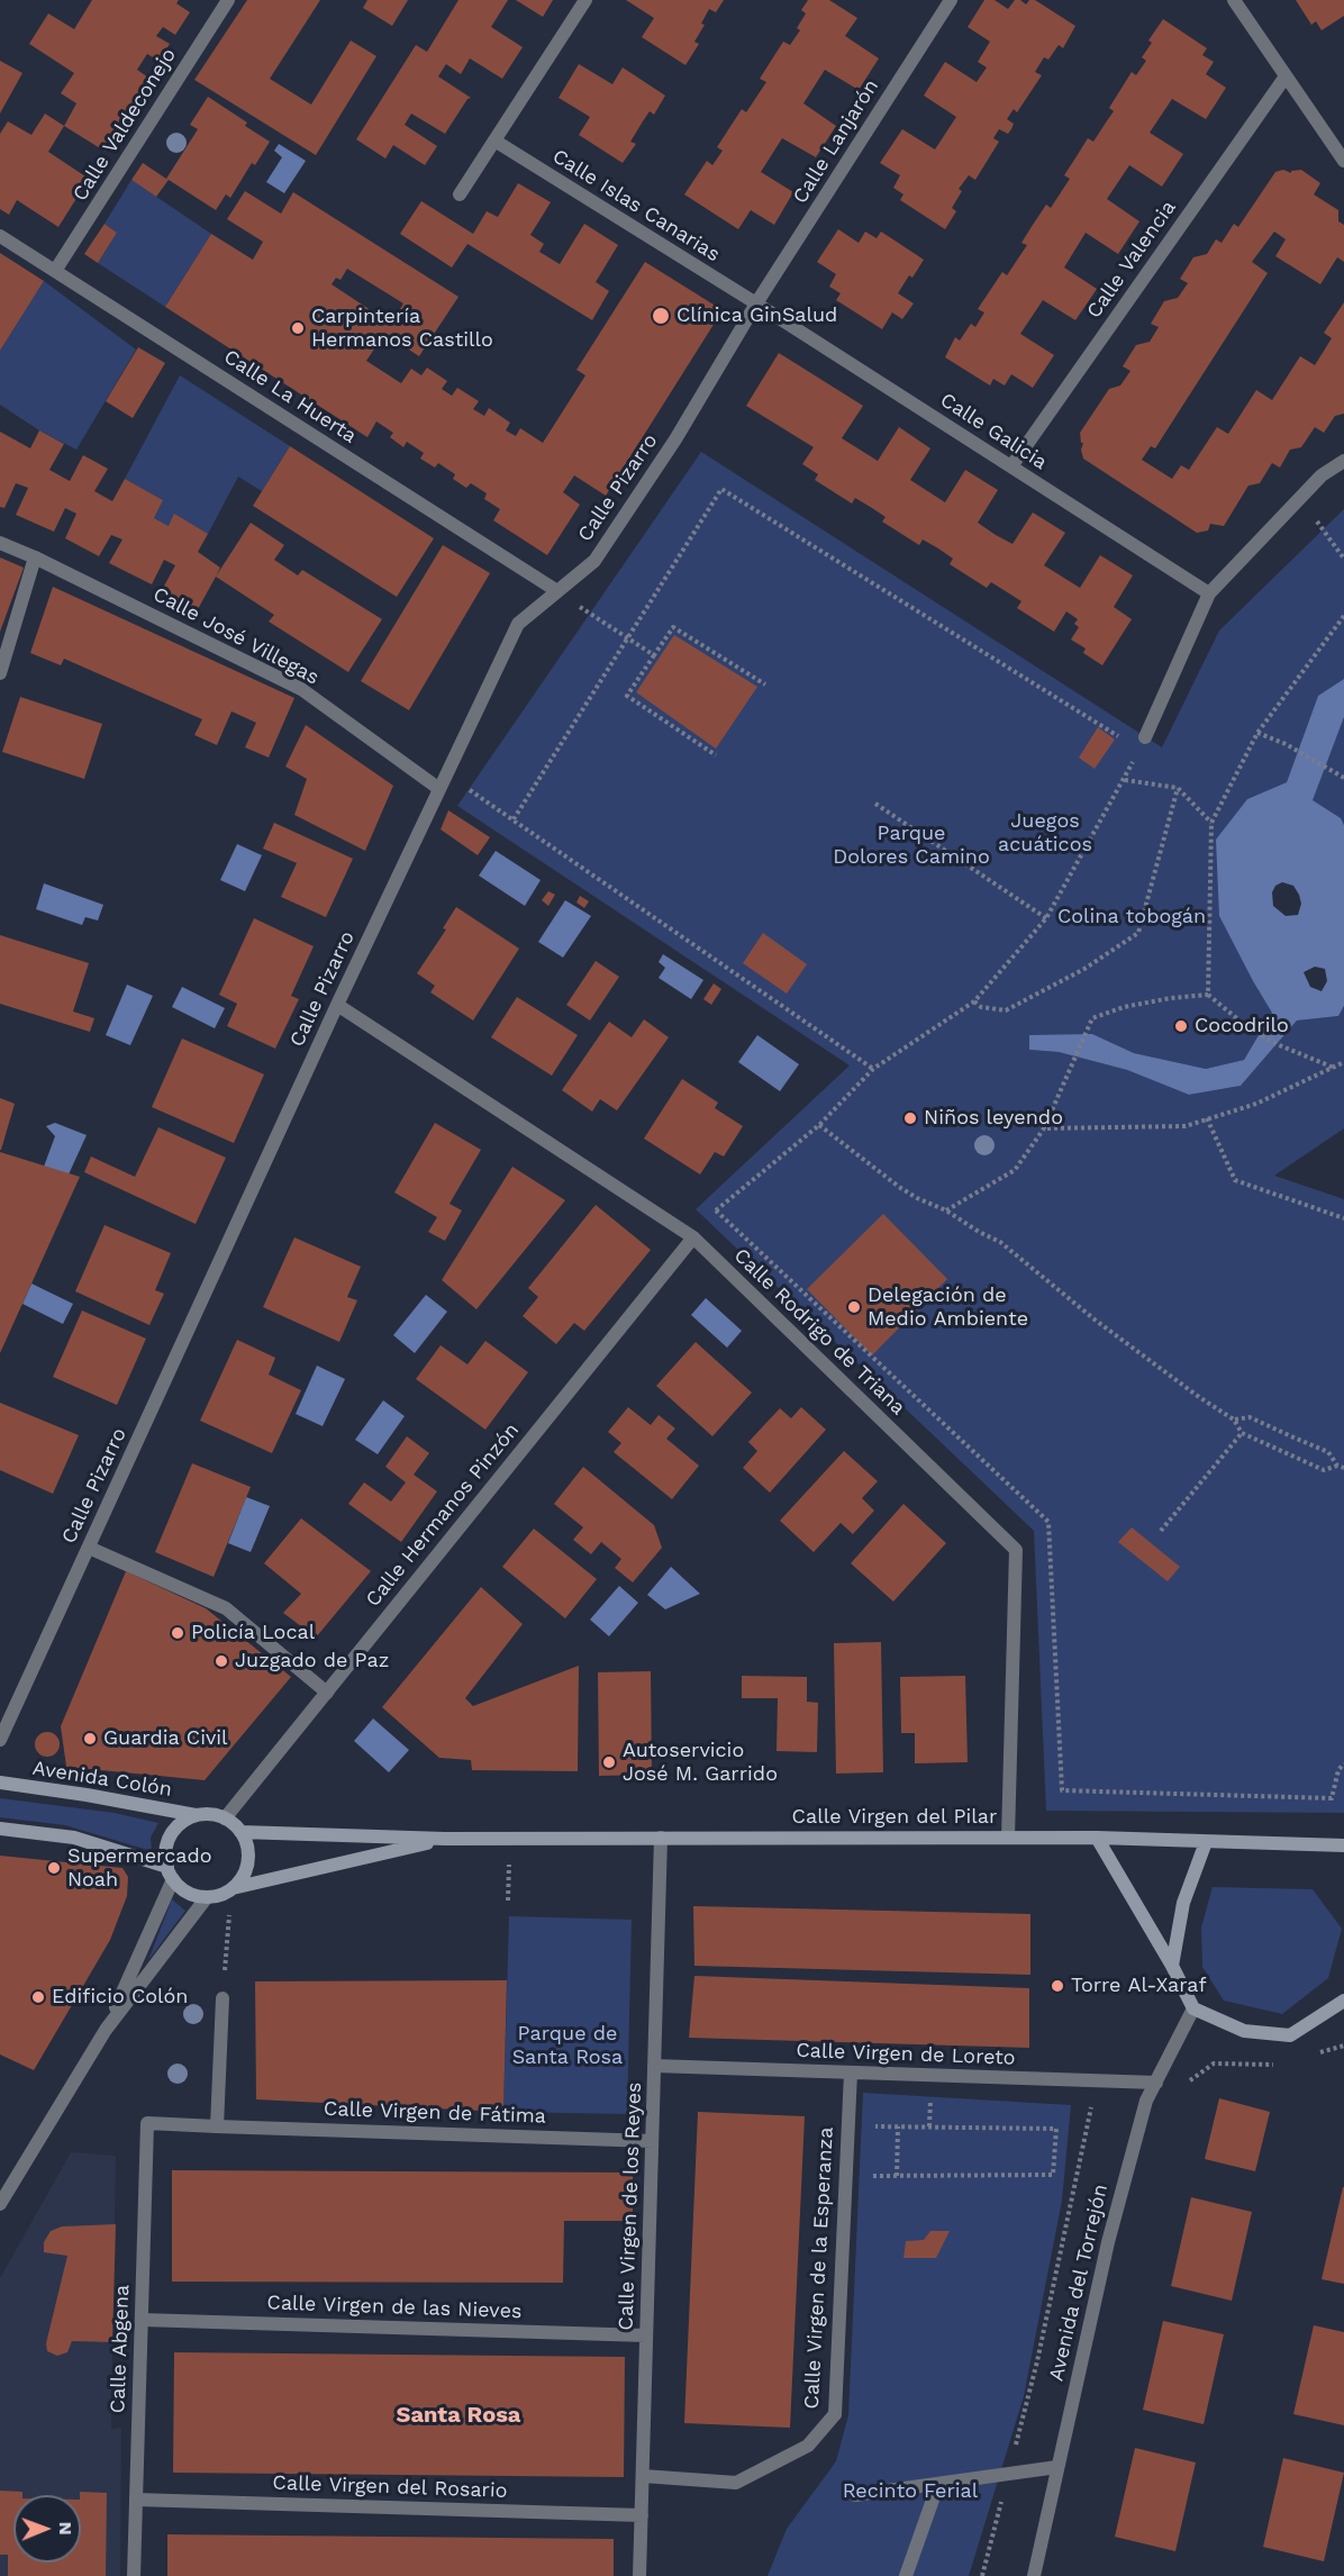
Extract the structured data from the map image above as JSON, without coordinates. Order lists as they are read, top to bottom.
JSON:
{
  "streets": {
    "main road": ["Avenida Colón", "Calle Virgen del Pilar"],
    "street": [
      "Calle Valdeconejo",
      "Calle Lanjarón",
      "Calle Islas Canarias",
      "Calle Valencia",
      "Calle La Huerta",
      "Calle Galicia",
      "Calle Pizarro",
      "Calle José Villegas",
      "Calle Rodrigo de Triana",
      "Calle Hermanos Pinzón",
      "Calle Virgen de Loreto",
      "Calle Virgen de Fátima",
      "Calle Virgen de los Reyes",
      "Calle Virgen de la Esperanza",
      "Avenida del Torrejón",
      "Calle Virgen de las Nieves",
      "Calle Abgena",
      "Calle Virgen del Rosario"
    ]
  },
  "crossings": [
    ["Calle Valdeconejo", "Calle La Huerta"],
    ["Calle Lanjarón", "Calle Islas Canarias"],
    ["Calle Lanjarón", "Calle Galicia"],
    ["Calle Lanjarón", "Calle Pizarro"],
    ["Calle Islas Canarias", "Calle Galicia"],
    ["Calle Islas Canarias", "Calle Pizarro"],
    ["Calle Valencia", "Calle Galicia"],
    ["Calle La Huerta", "Calle Pizarro"],
    ["Calle Galicia", "Calle Pizarro"],
    ["Calle Pizarro", "Calle José Villegas"],
    ["Calle Pizarro", "Calle Rodrigo de Triana"],
    ["Calle Rodrigo de Triana", "Calle Hermanos Pinzón"],
    ["Calle Rodrigo de Triana", "Calle Virgen del Pilar"],
    ["Calle Hermanos Pinzón", "Avenida Colón"],
    ["Calle Hermanos Pinzón", "Calle Virgen del Pilar"],
    ["Avenida Colón", "Calle Virgen del Pilar"],
    ["Calle Virgen del Pilar", "Calle Virgen de los Reyes"],
    ["Calle Virgen de Loreto", "Calle Virgen de los Reyes"],
    ["Calle Virgen de Loreto", "Calle Virgen de la Esperanza"],
    ["Calle Virgen de Loreto", "Avenida del Torrejón"],
    ["Calle Virgen de Fátima", "Calle Virgen de los Reyes"],
    ["Calle Virgen de Fátima", "Calle Abgena"],
    ["Calle Virgen de los Reyes", "Calle Virgen de la Esperanza"],
    ["Calle Virgen de los Reyes", "Calle Virgen de las Nieves"],
    ["Calle Virgen de los Reyes", "Calle Virgen del Rosario"],
    ["Calle Virgen de las Nieves", "Calle Abgena"],
    ["Calle Abgena", "Calle Virgen del Rosario"]
  ],
  "districts": ["Santa Rosa"],
  "parks": [
    "Juegos acuáticos",
    "Parque Dolores Camino",
    "Colina tobogán",
    "Parque de Santa Rosa",
    "Recinto Ferial"
  ],
  "places": [
    "Clínica GinSalud",
    "Carpintería Hermanos Castillo",
    "Cocodrilo",
    "Niños leyendo",
    "Delegación de Medio Ambiente",
    "Policía Local",
    "Juzgado de Paz",
    "Guardia Civil",
    "Autoservicio José M. Garrido",
    "Supermercado Noah",
    "Torre Al-Xaraf",
    "Edificio Colón"
  ],
  "north": "right"
}
